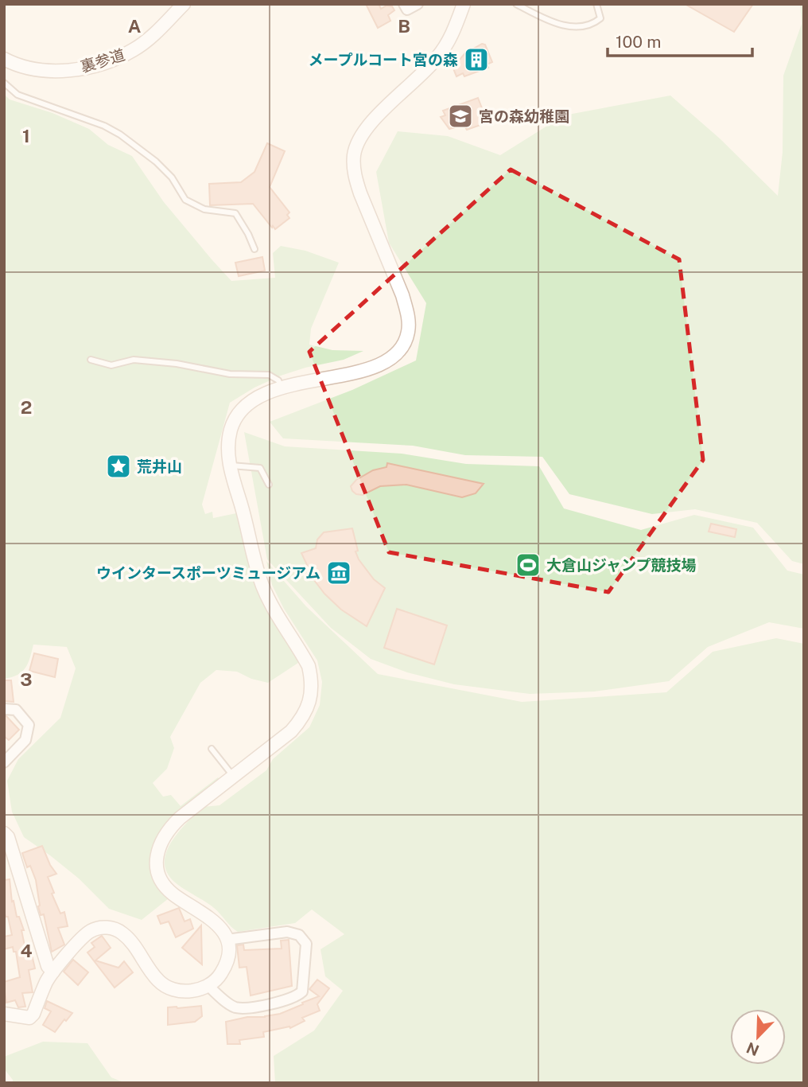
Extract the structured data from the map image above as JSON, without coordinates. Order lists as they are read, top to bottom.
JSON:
{
  "streets": {
    "street": ["裏参道"]
  },
  "places": {
    "building": ["メープルコート宮の森"],
    "school or university": ["宮の森幼稚園"],
    "place": ["荒井山"],
    "sports": ["大倉山ジャンプ競技場"],
    "museum": ["ウインタースポーツミュージアム"]
  },
  "scale_bar": "100 m",
  "north": "bottom left",
  "grid": {
    "columns": ["A", "B"],
    "rows": [
      "1",
      "2",
      "3",
      "4"
    ]
  }
}
